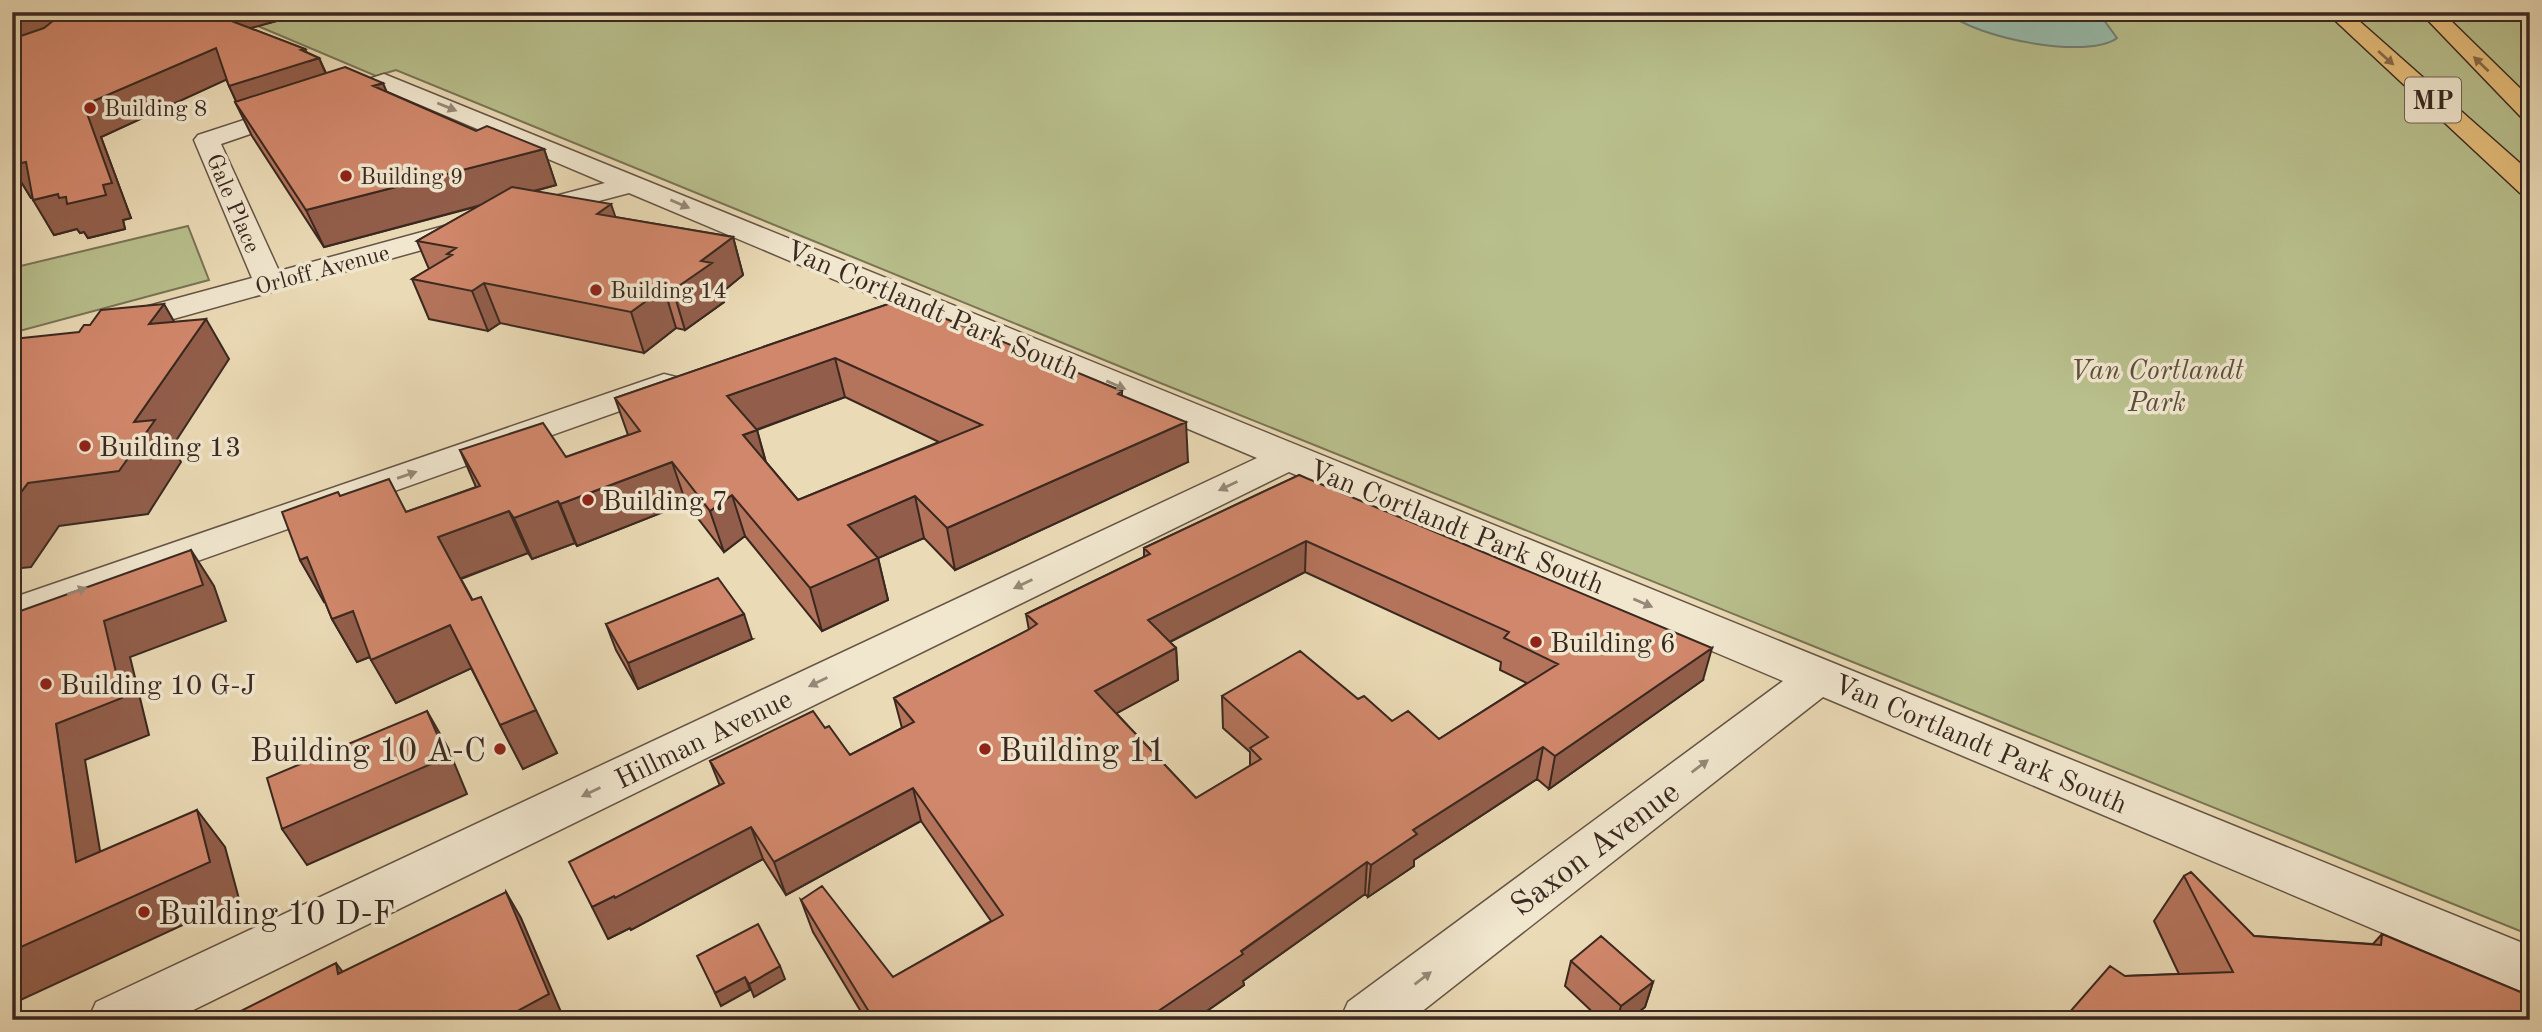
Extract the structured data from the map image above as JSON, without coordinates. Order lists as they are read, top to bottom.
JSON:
{
  "streets": {
    "highway": ["MP"],
    "street": [
      "Gale Place",
      "Orloff Avenue",
      "Van Cortlandt Park South",
      "Hillman Avenue",
      "Saxon Avenue"
    ]
  },
  "crossings": [
    ["Gale Place", "Orloff Avenue"],
    ["Gale Place", "Van Cortlandt Park South"],
    ["Orloff Avenue", "Van Cortlandt Park South"],
    ["Van Cortlandt Park South", "Hillman Avenue"],
    ["Van Cortlandt Park South", "Saxon Avenue"]
  ],
  "one_way": ["Van Cortlandt Park South", "Hillman Avenue", "Saxon Avenue"],
  "parks": ["Van Cortlandt Park"],
  "places": [
    "Building 8",
    "Building 9",
    "Building 14",
    "Building 13",
    "Building 7",
    "Building 6",
    "Building 10 G-J",
    "Building 10 A-C",
    "Building 11",
    "Building 10 D-F"
  ]
}
